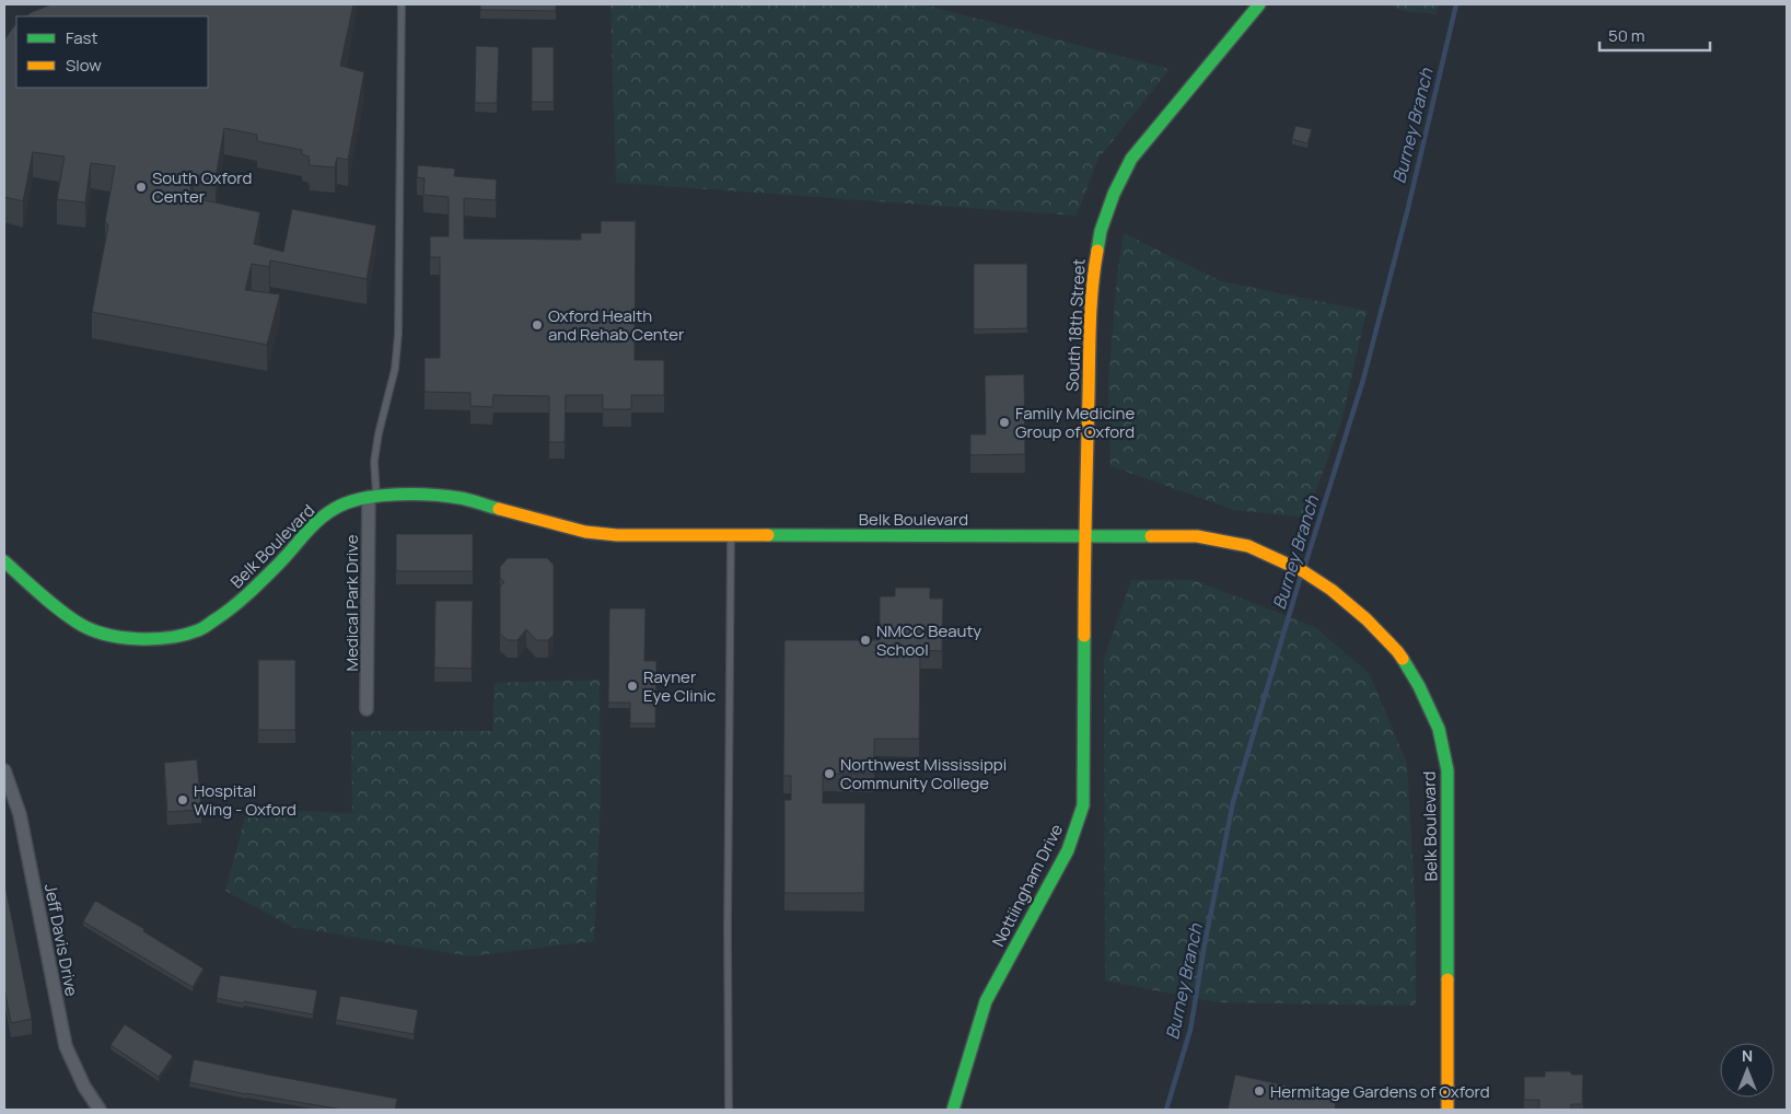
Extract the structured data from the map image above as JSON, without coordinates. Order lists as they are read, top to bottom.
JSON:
{
  "streets": {
    "street": [
      "South 18th Street",
      "Belk Boulevard",
      "Medical Park Drive",
      "Nottiingham Drive",
      "Jeff Davis Drive"
    ]
  },
  "crossings": [
    ["South 18th Street", "Belk Boulevard"],
    ["South 18th Street", "Nottiingham Drive"],
    ["Belk Boulevard", "Medical Park Drive"],
    ["Belk Boulevard", "Nottiingham Drive"]
  ],
  "water": ["Burney Branch"],
  "places": [
    "South Oxford Center",
    "Oxford Health and Rehab Center",
    "Family Medicine Group of Oxford",
    "NMCC Beauty School",
    "Rayner Eye Clinic",
    "Northwest Mississippi Community College",
    "Hospital Wing - Oxford",
    "Hermitage Gardens of Oxford"
  ],
  "legend": ["Fast", "Slow"],
  "scale_bar": "50 m",
  "north": "top"
}
